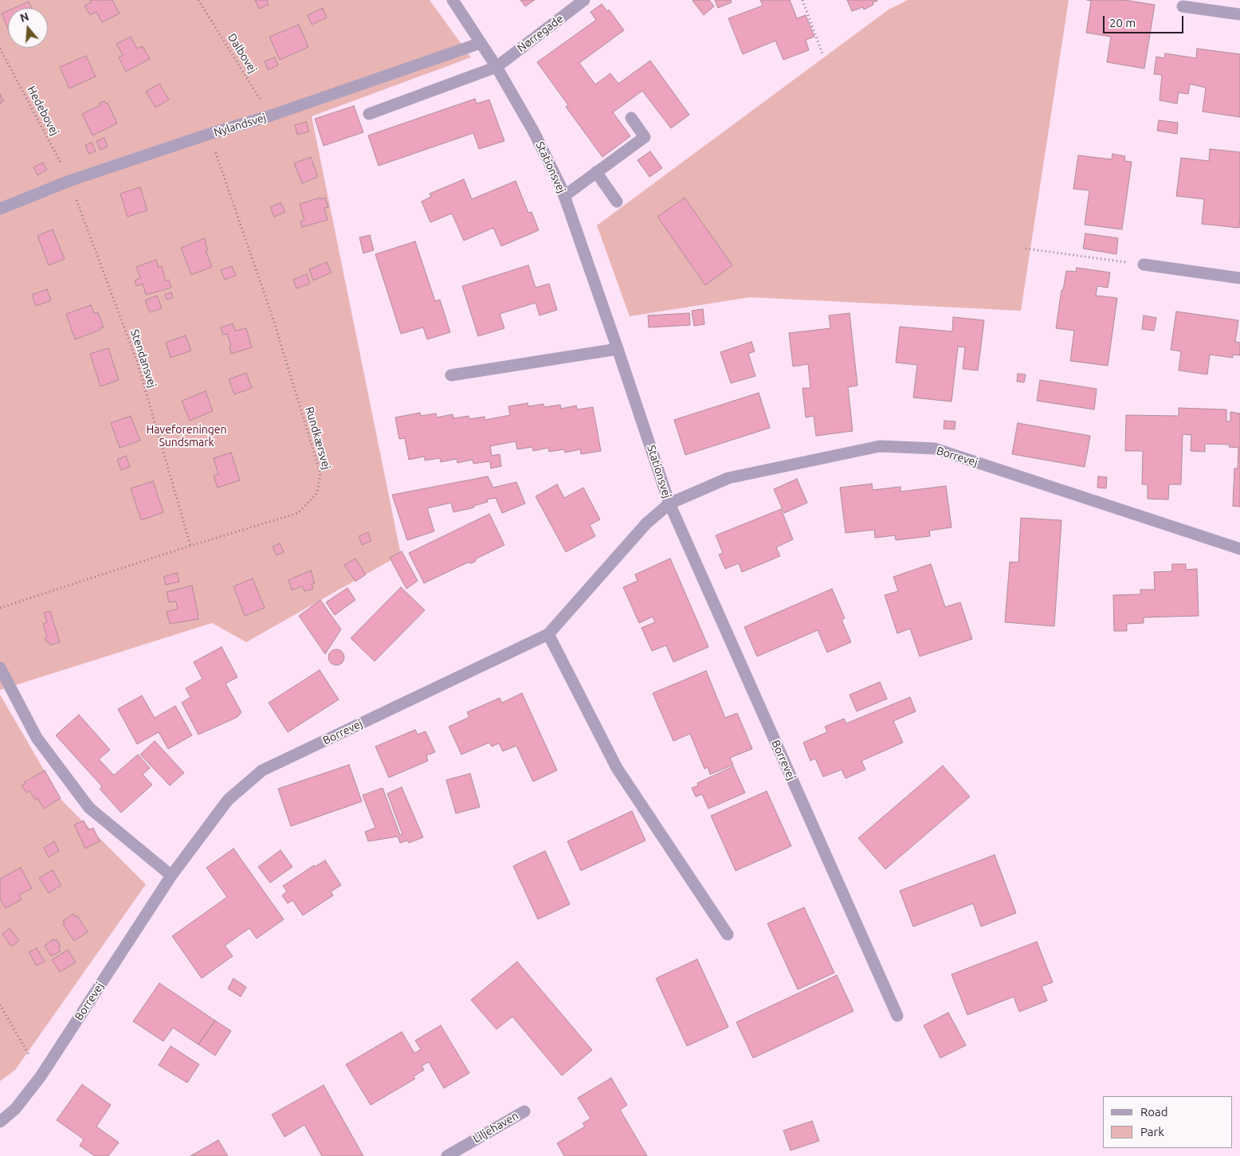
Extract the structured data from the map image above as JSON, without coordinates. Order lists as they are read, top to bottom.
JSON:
{
  "streets": {
    "street": [
      "Nørregade",
      "Nylandsvej",
      "Stationsvej",
      "Borrevej",
      "Liljehaven"
    ],
    "path": [
      "Dalbovej",
      "Hedebovej",
      "Stendansvej",
      "Rundkærsvej"
    ]
  },
  "crossings": [
    ["Nørregade", "Stationsvej"],
    ["Dalbovej", "Nylandsvej"],
    ["Hedebovej", "Nylandsvej"],
    ["Hedebovej", "Stendansvej"],
    ["Nylandsvej", "Stationsvej"],
    ["Nylandsvej", "Stendansvej"],
    ["Nylandsvej", "Rundkærsvej"],
    ["Stationsvej", "Borrevej"],
    ["Stendansvej", "Rundkærsvej"]
  ],
  "parks": ["Haveforeningen Sundsmark"],
  "legend": ["Road", "Park"],
  "scale_bar": "20 m",
  "north": "top"
}
